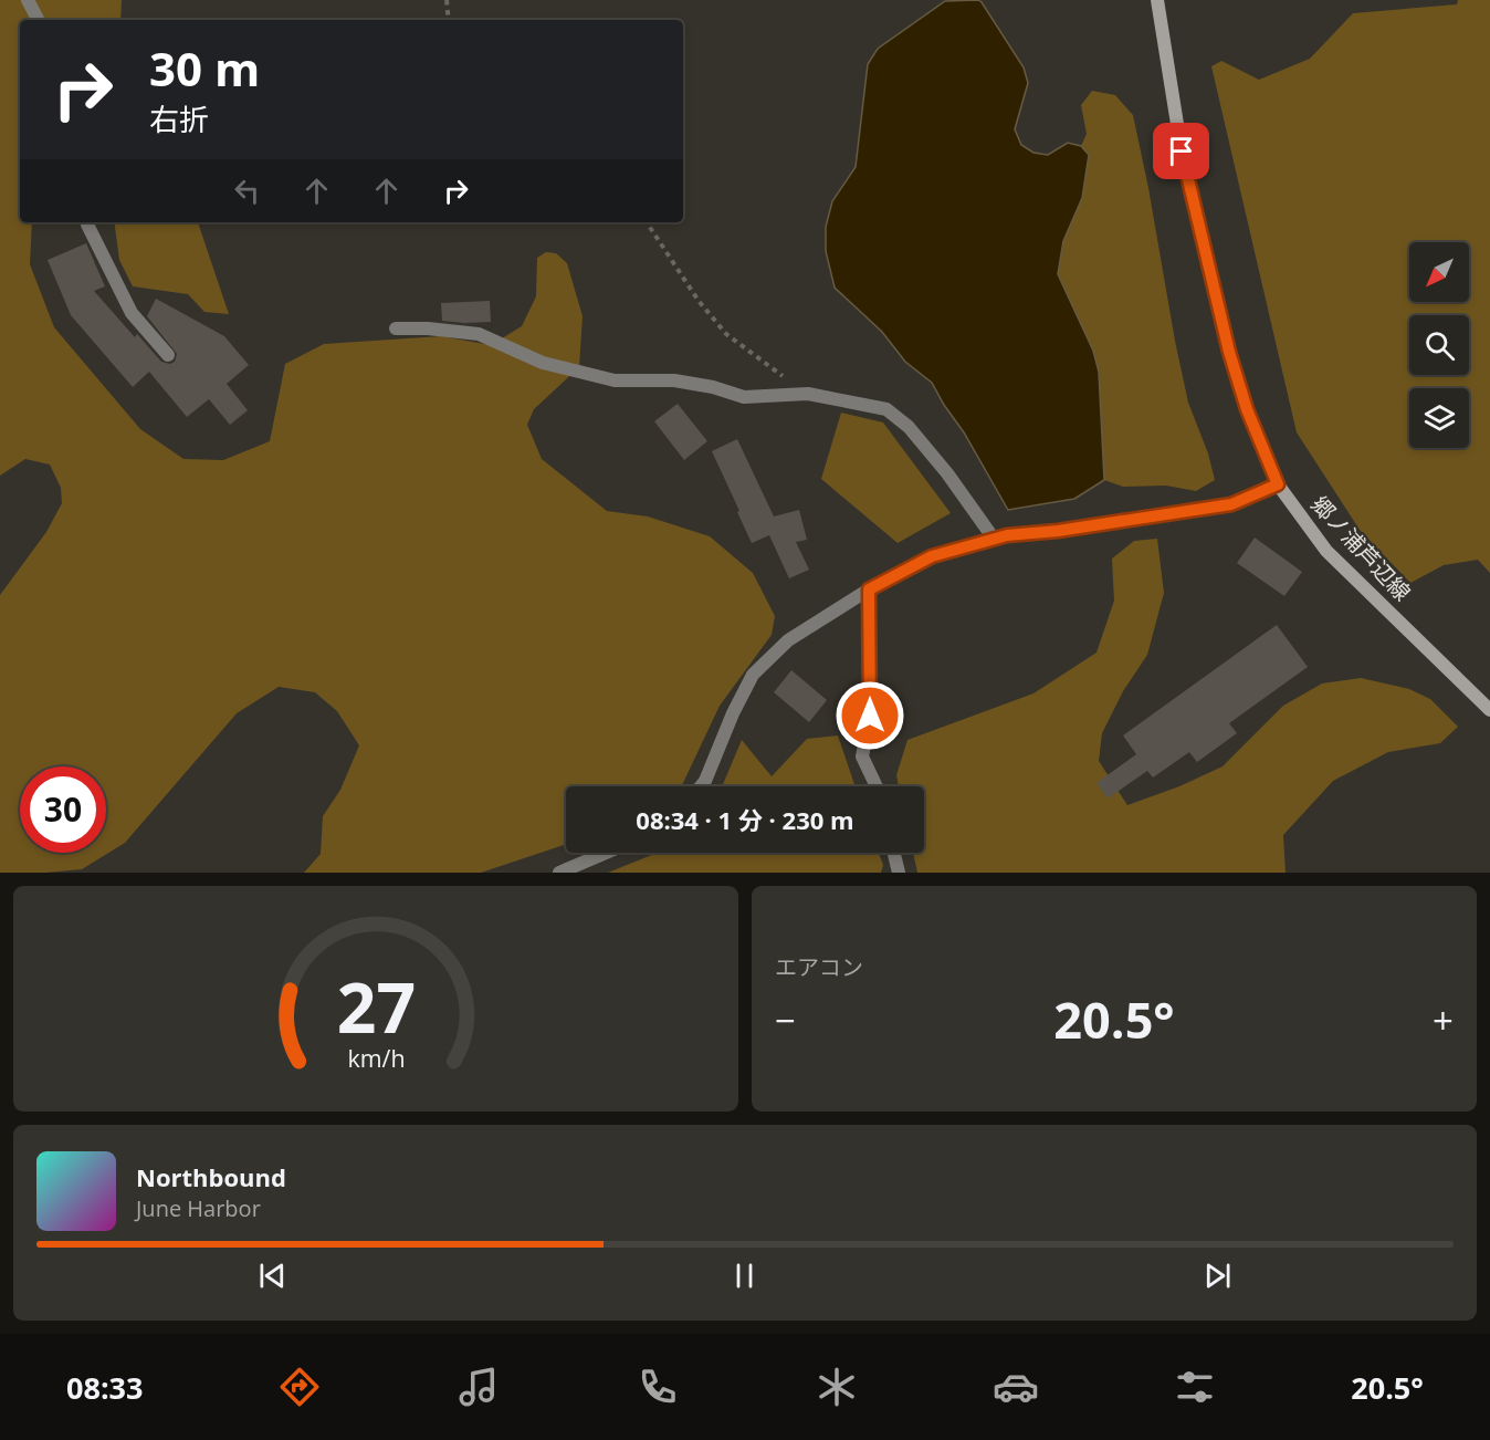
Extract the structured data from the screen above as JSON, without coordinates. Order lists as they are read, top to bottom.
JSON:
{
  "streets": {
    "main road": ["郷ノ浦芦辺線"]
  },
  "north": "bottom left",
  "page": {
    "turn": ["30 m", "右折"],
    "limit": "30",
    "trip": "08:34 · 1 分 · 230 m",
    "tile": "エアコン",
    "heat": ["−", "20.5°", "+"],
    "song": ["Northbound", "June Harbor"],
    "tabs": ["08:33", "20.5°"],
    "gauge": ["27", "km/h"]
  }
}
